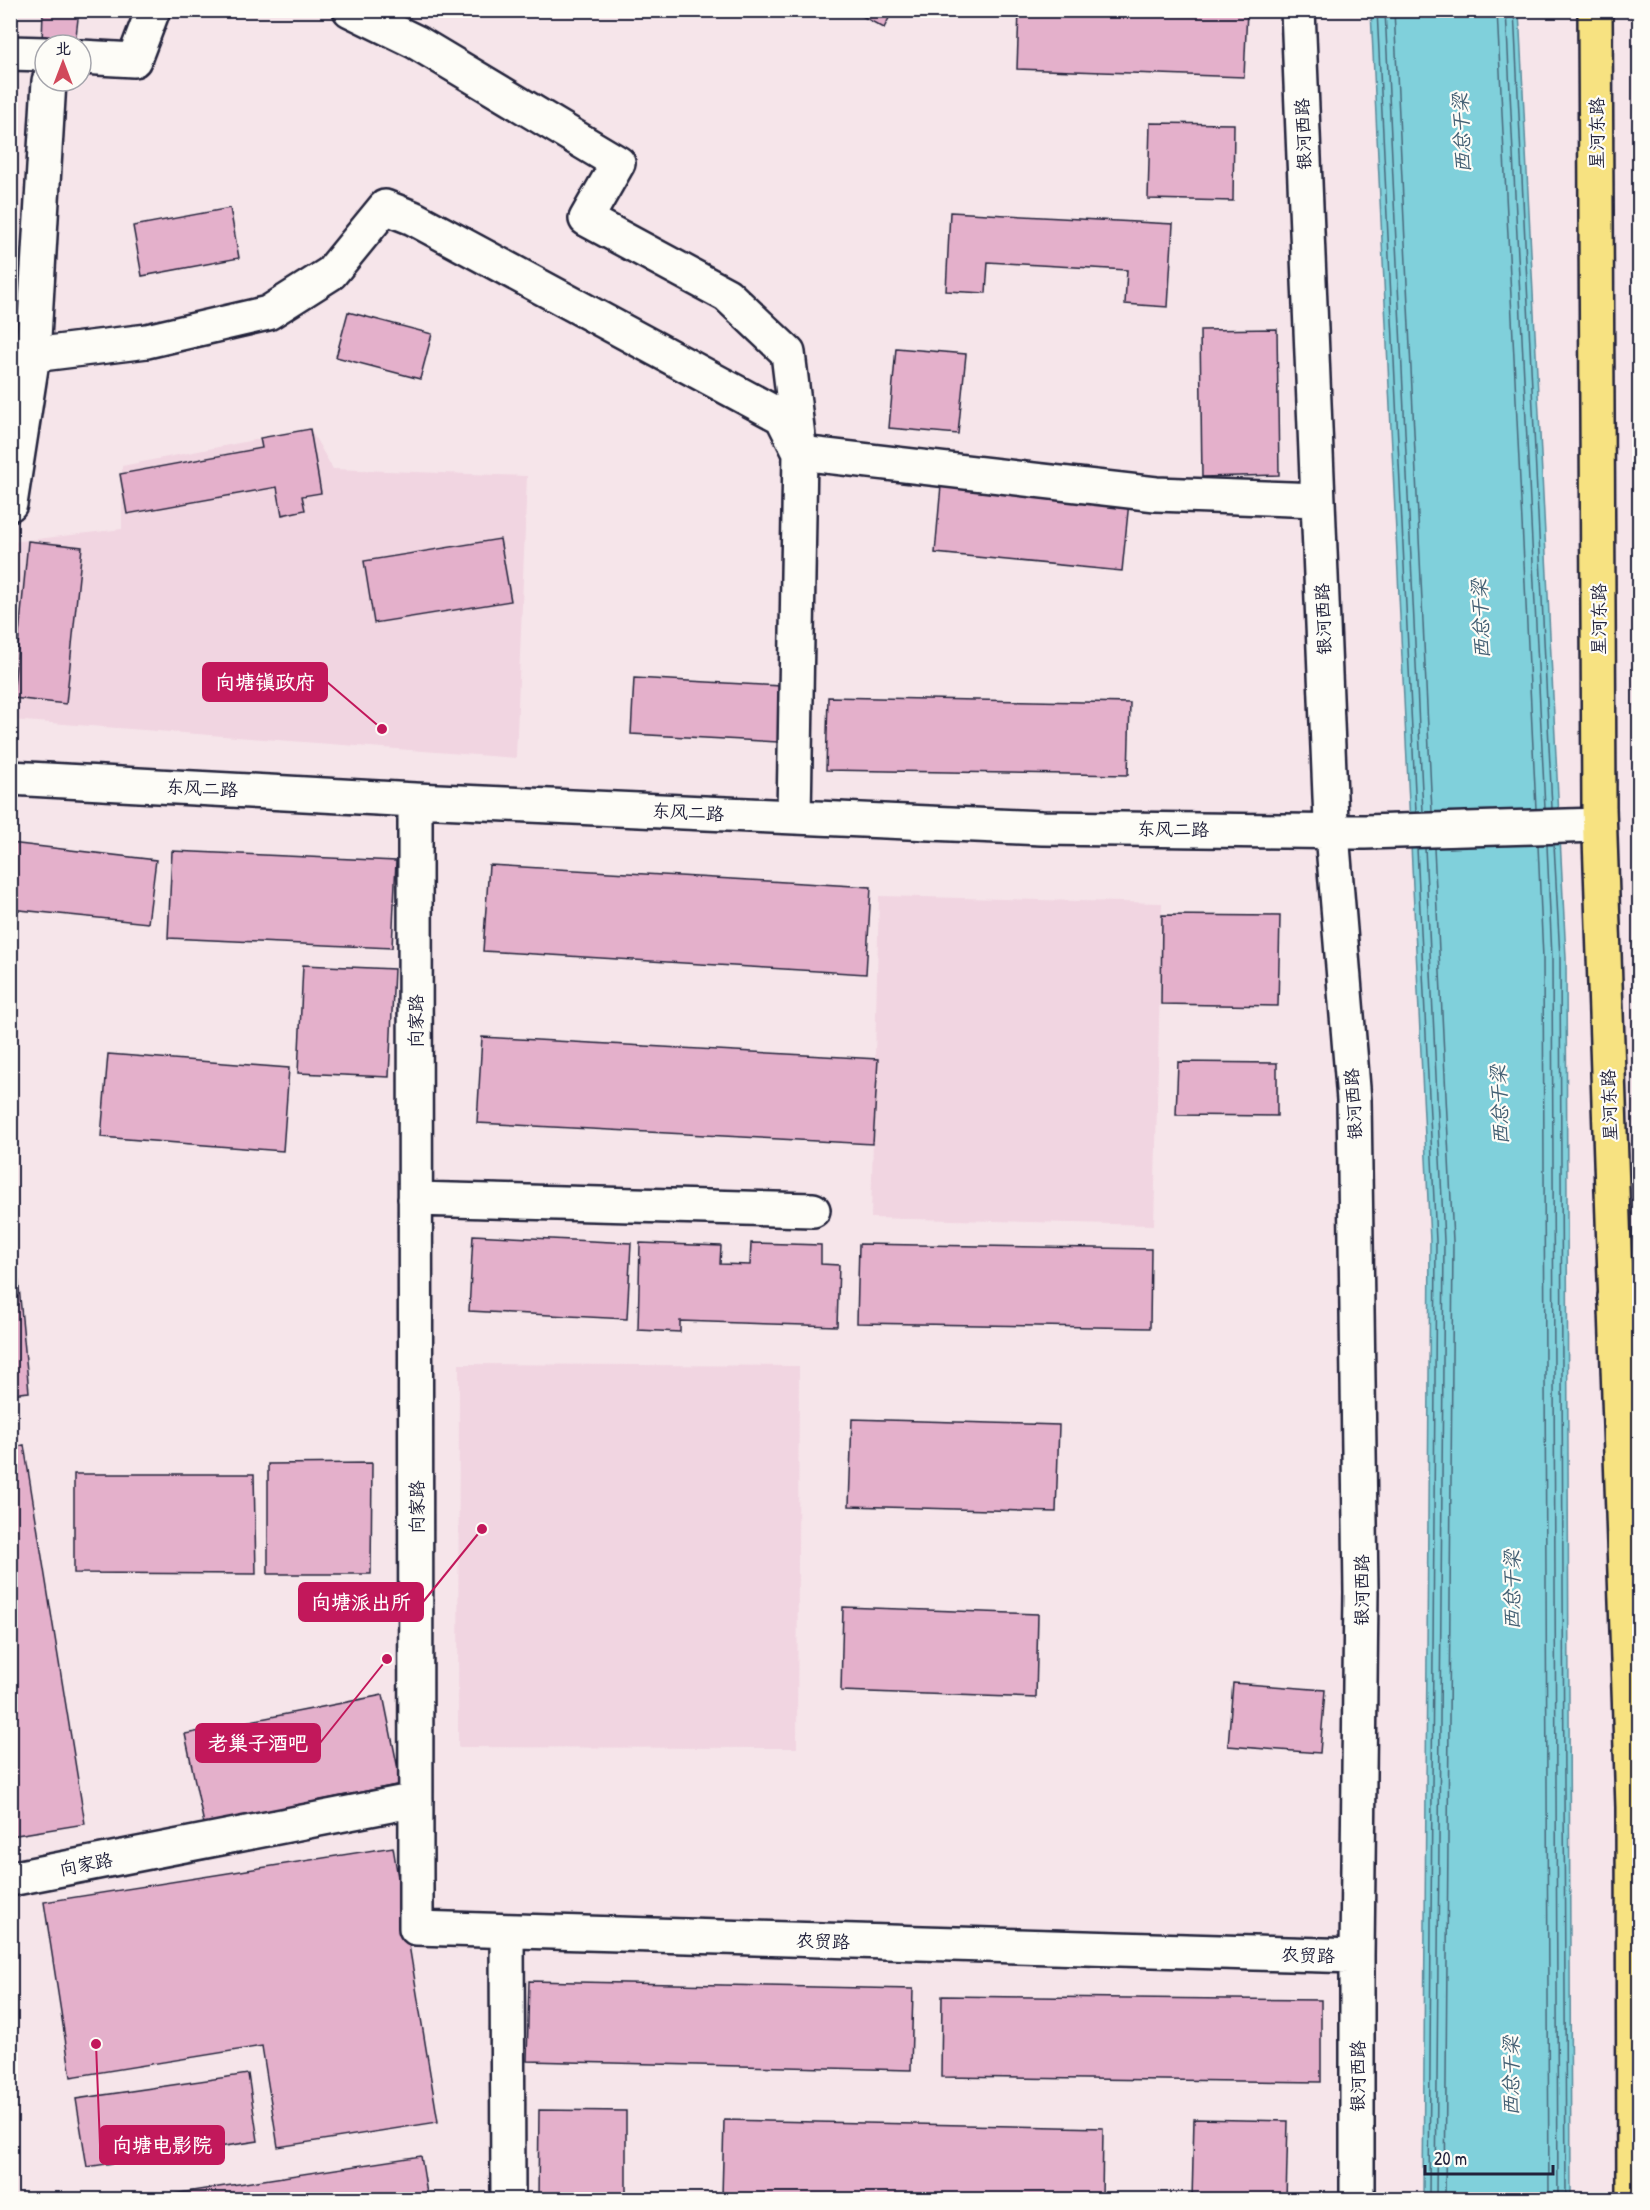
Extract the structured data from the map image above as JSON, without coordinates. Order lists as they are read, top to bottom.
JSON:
{
  "streets": {
    "main road": ["星河东路"],
    "street": [
      "银河西路",
      "东风二路",
      "向家路",
      "农贸路"
    ]
  },
  "crossings": [
    ["星河东路", "东风二路"],
    ["银河西路", "东风二路"],
    ["银河西路", "农贸路"],
    ["东风二路", "向家路"],
    ["向家路", "农贸路"]
  ],
  "water": ["西总干梁"],
  "places": [
    "向塘镇政府",
    "向塘派出所",
    "老巢子酒吧",
    "向塘电影院"
  ],
  "scale_bar": "20 m",
  "north": "top"
}
